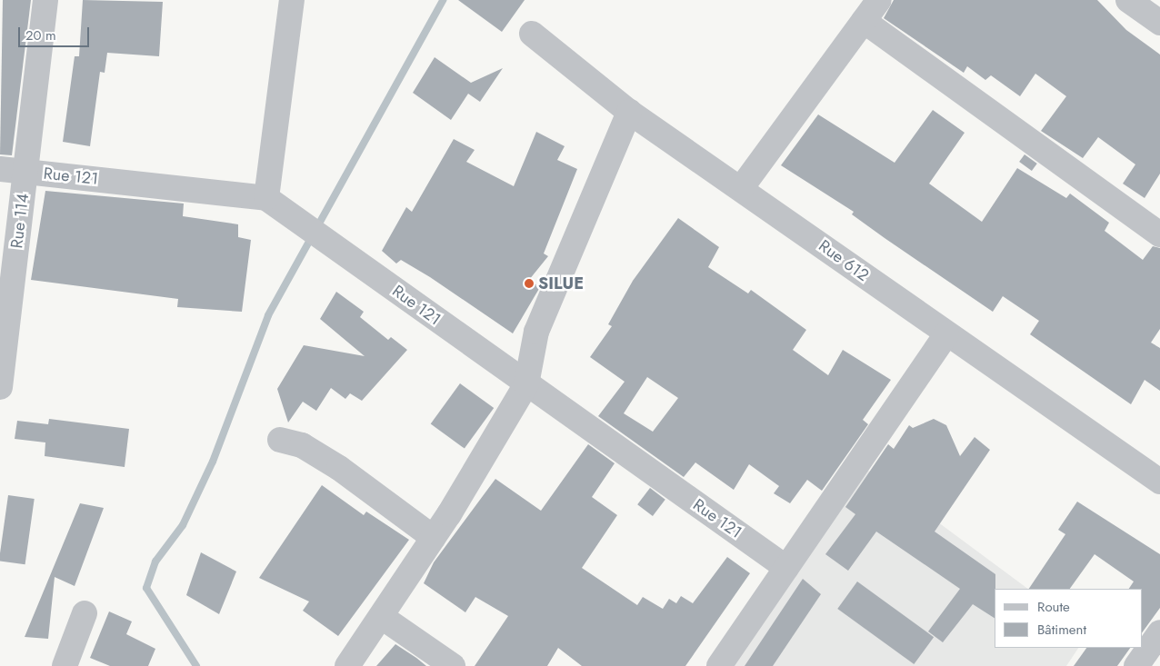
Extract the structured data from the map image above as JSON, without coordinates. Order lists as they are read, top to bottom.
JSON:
{
  "streets": {
    "street": ["Rue 121", "Rue 114", "Rue 612"]
  },
  "crossings": [
    ["Rue 121", "Rue 114"]
  ],
  "places": ["SILUE"],
  "legend": ["Route", "Bâtiment"],
  "scale_bar": "20 m"
}
